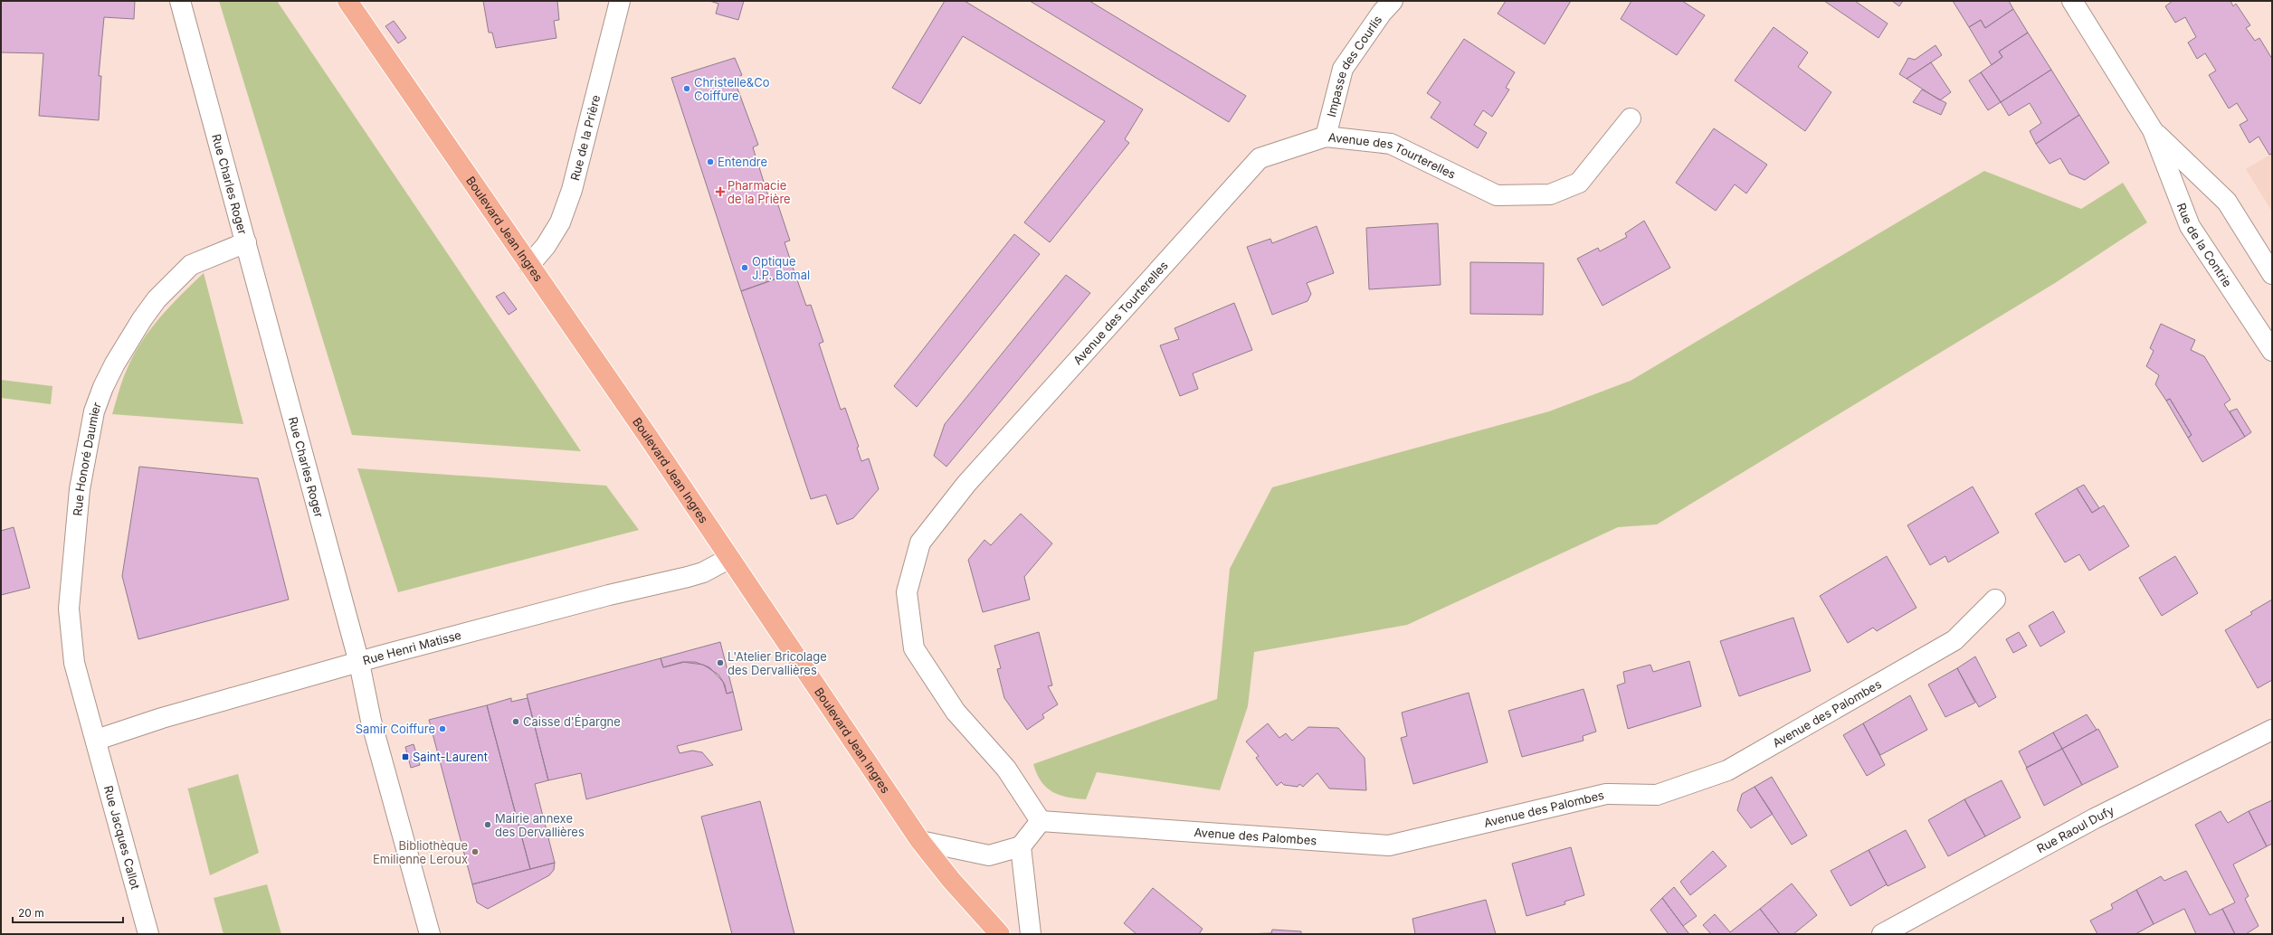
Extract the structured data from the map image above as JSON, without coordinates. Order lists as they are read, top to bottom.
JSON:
{
  "streets": {
    "main road": ["Boulevard Jean Ingres"],
    "street": [
      "Impasse des Courlis",
      "Rue de la Prière",
      "Avenue des Tourterelles",
      "Rue Charles Roger",
      "Rue de la Contrie",
      "Rue Honoré Daumier",
      "Rue Henri Matisse",
      "Avenue des Palombes",
      "Rue Raoul Dufy",
      "Rue Jacques Callot"
    ]
  },
  "crossings": [
    ["Impasse des Courlis", "Avenue des Tourterelles"],
    ["Rue de la Prière", "Boulevard Jean Ingres"],
    ["Avenue des Tourterelles", "Avenue des Palombes"],
    ["Rue Charles Roger", "Rue Honoré Daumier"],
    ["Rue Charles Roger", "Rue Henri Matisse"],
    ["Boulevard Jean Ingres", "Rue Henri Matisse"],
    ["Rue Honoré Daumier", "Rue Henri Matisse"],
    ["Rue Honoré Daumier", "Rue Jacques Callot"],
    ["Rue Henri Matisse", "Rue Jacques Callot"]
  ],
  "places": {
    "other": [
      "Christelle&Co Coiffure",
      "Entendre",
      "Optique J.P. Bomal",
      "L'Atelier Bricolage des Dervallières",
      "Caisse d'Épargne",
      "Samir Coiffure",
      "Mairie annexe des Dervallières",
      "Bibliothèque Emilienne Leroux"
    ],
    "health": ["Pharmacie de la Prière"],
    "transit": ["Saint-Laurent"]
  },
  "scale_bar": "20 m"
}
